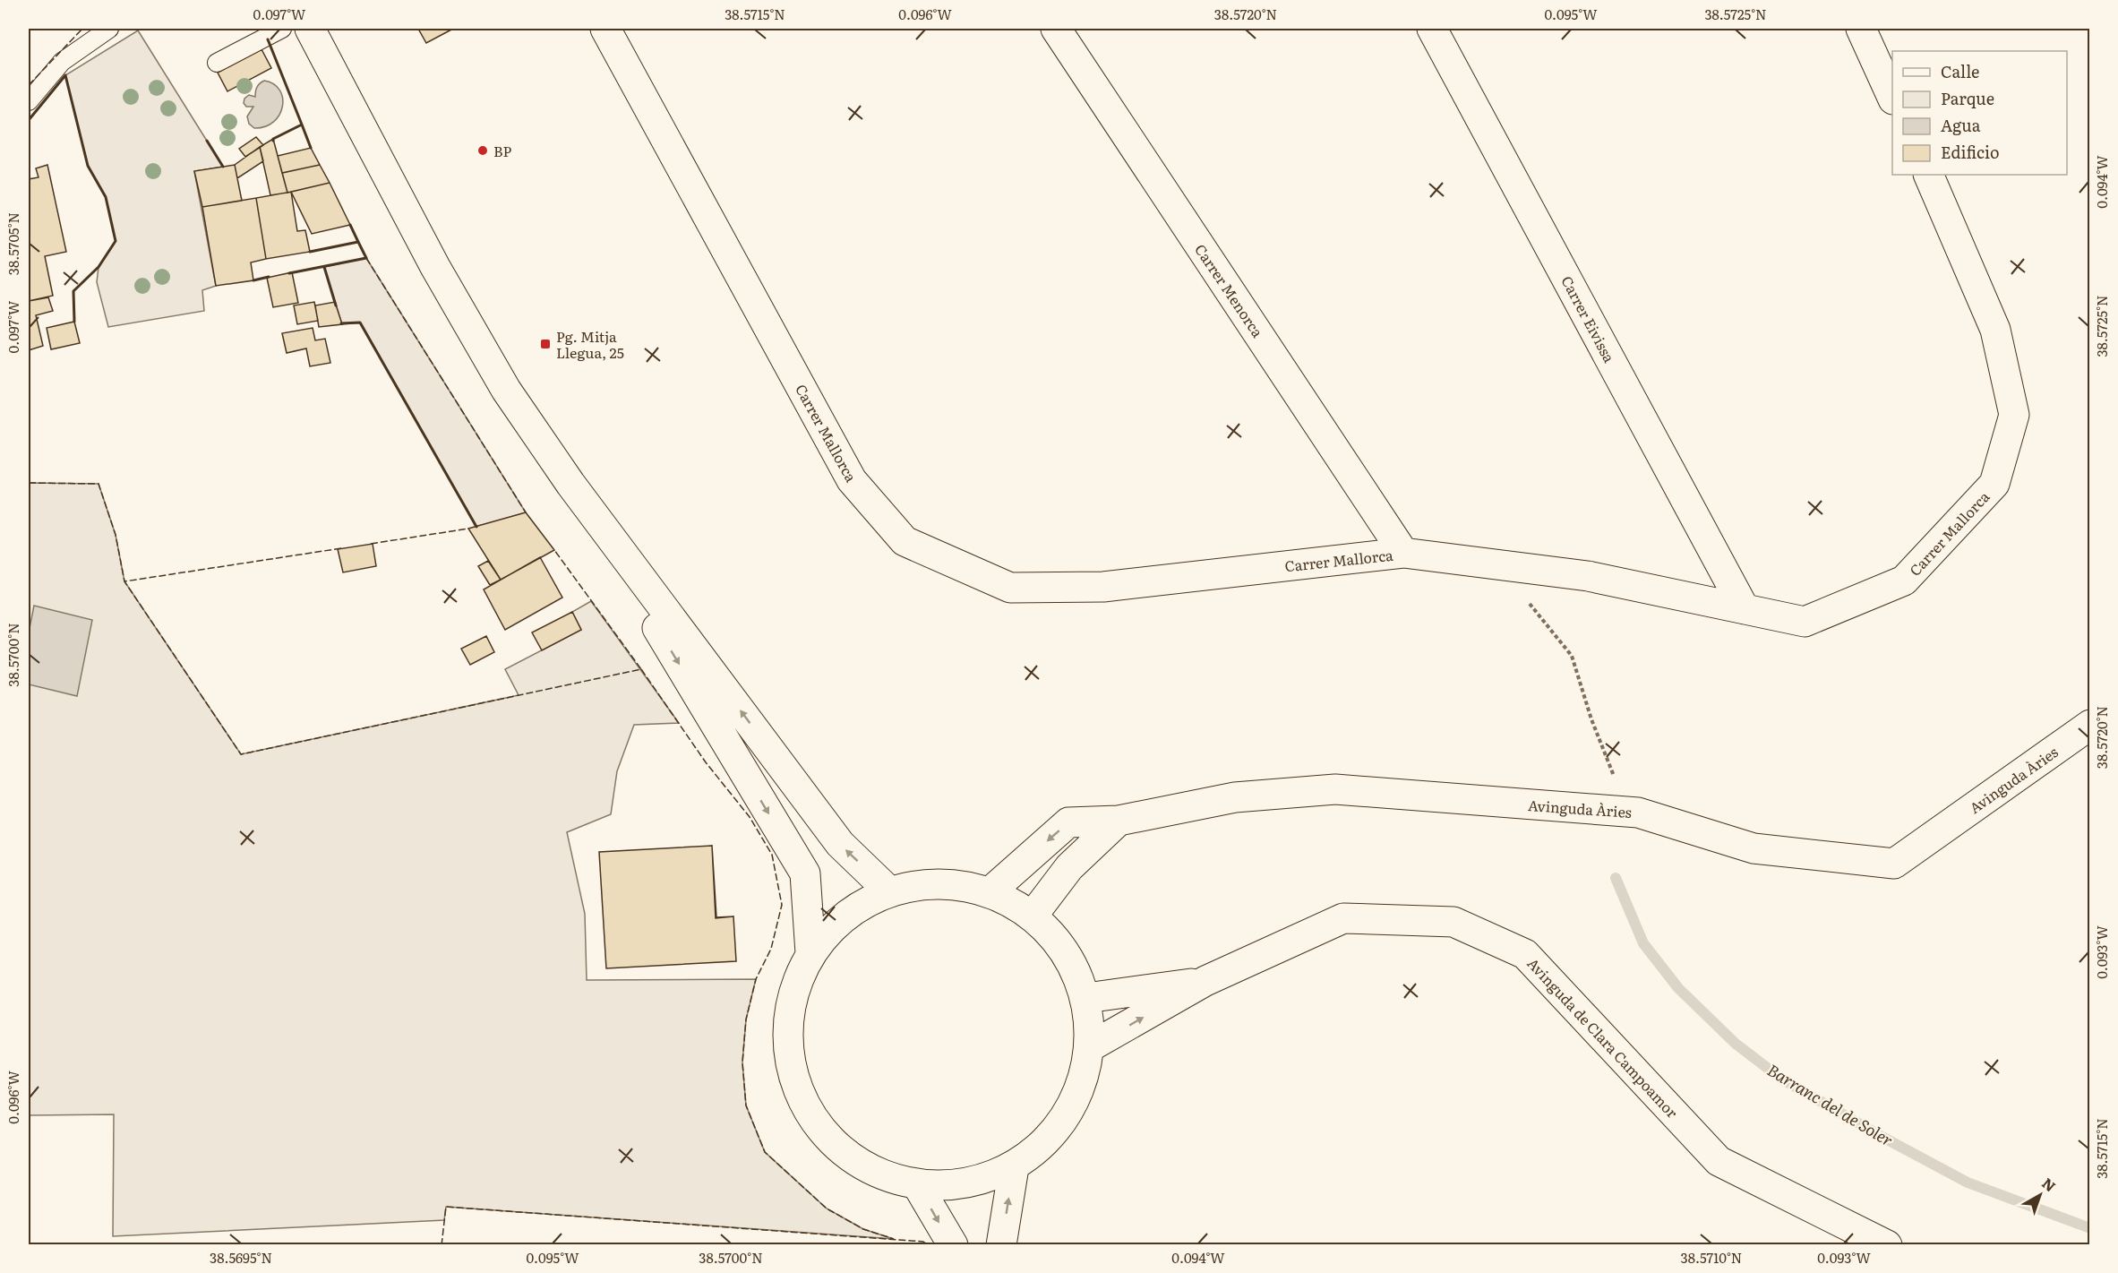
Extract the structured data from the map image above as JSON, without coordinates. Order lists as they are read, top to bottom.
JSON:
{
  "streets": {
    "street": [
      "Carrer Menorca",
      "Carrer Eivissa",
      "Carrer Mallorca",
      "Avinguda Àries",
      "Avinguda de Clara Campoamor"
    ]
  },
  "crossings": [
    ["Carrer Menorca", "Carrer Mallorca"],
    ["Carrer Eivissa", "Carrer Mallorca"]
  ],
  "water": ["Barranc del de Soler"],
  "places": {
    "other": ["BP"],
    "transit": ["Pg. Mitja Llegua, 25"]
  },
  "legend": [
    "Calle",
    "Parque",
    "Agua",
    "Edificio"
  ],
  "north": "top right",
  "coordinates": [
    "0.097°W",
    "38.5715°N",
    "0.096°W",
    "38.5720°N",
    "0.095°W",
    "38.5725°N",
    "0.094°W",
    "38.5705°N",
    "38.5700°N",
    "0.093°W",
    "38.5695°N",
    "38.5710°N"
  ]
}
